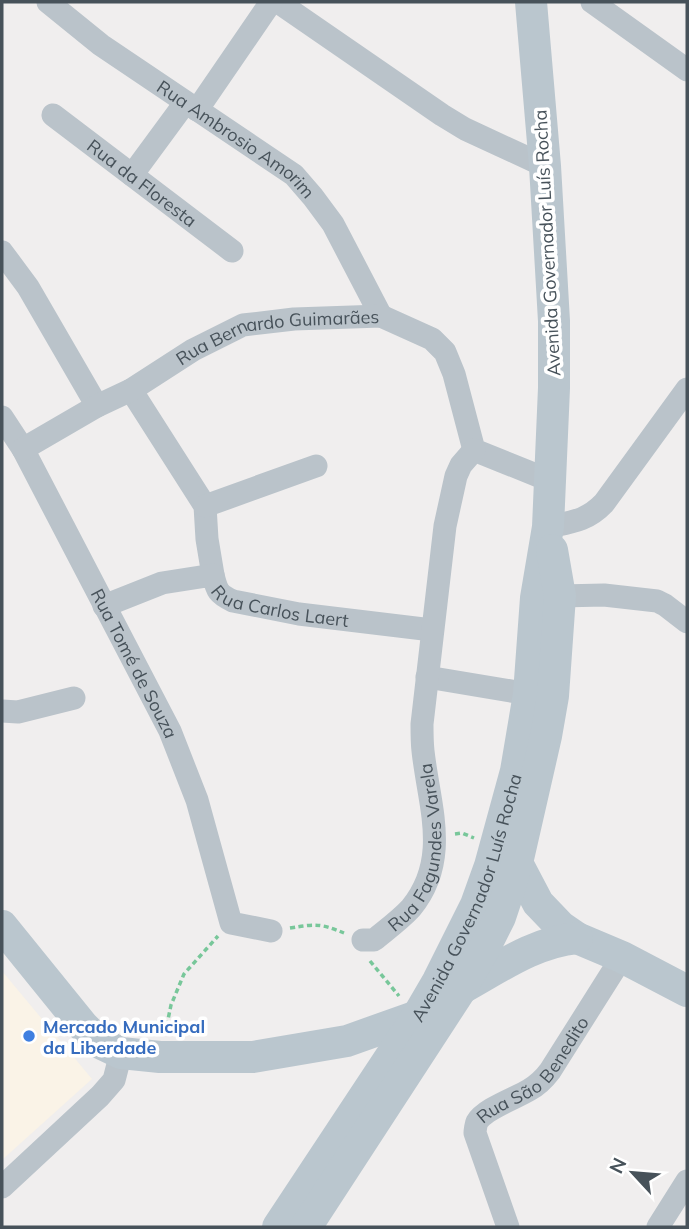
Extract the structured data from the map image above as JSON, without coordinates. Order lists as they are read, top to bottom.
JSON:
{
  "streets": {
    "main road": ["Avenida Governador Luís Rocha"],
    "street": [
      "Rua Ambrosio Amorim",
      "Rua da Floresta",
      "Rua Bernardo Guimarães",
      "Rua Carlos Laert",
      "Rua Tomé de Souza",
      "Rua Fagundes Varela",
      "Rua São Benedito"
    ]
  },
  "crossings": [
    ["Rua Ambrosio Amorim", "Rua Bernardo Guimarães"],
    ["Rua Bernardo Guimarães", "Rua Tomé de Souza"],
    ["Rua Bernardo Guimarães", "Rua Fagundes Varela"],
    ["Rua Carlos Laert", "Rua Tomé de Souza"],
    ["Rua Carlos Laert", "Rua Fagundes Varela"]
  ],
  "places": ["Mercado Municipal da Liberdade"],
  "north": "top left"
}
